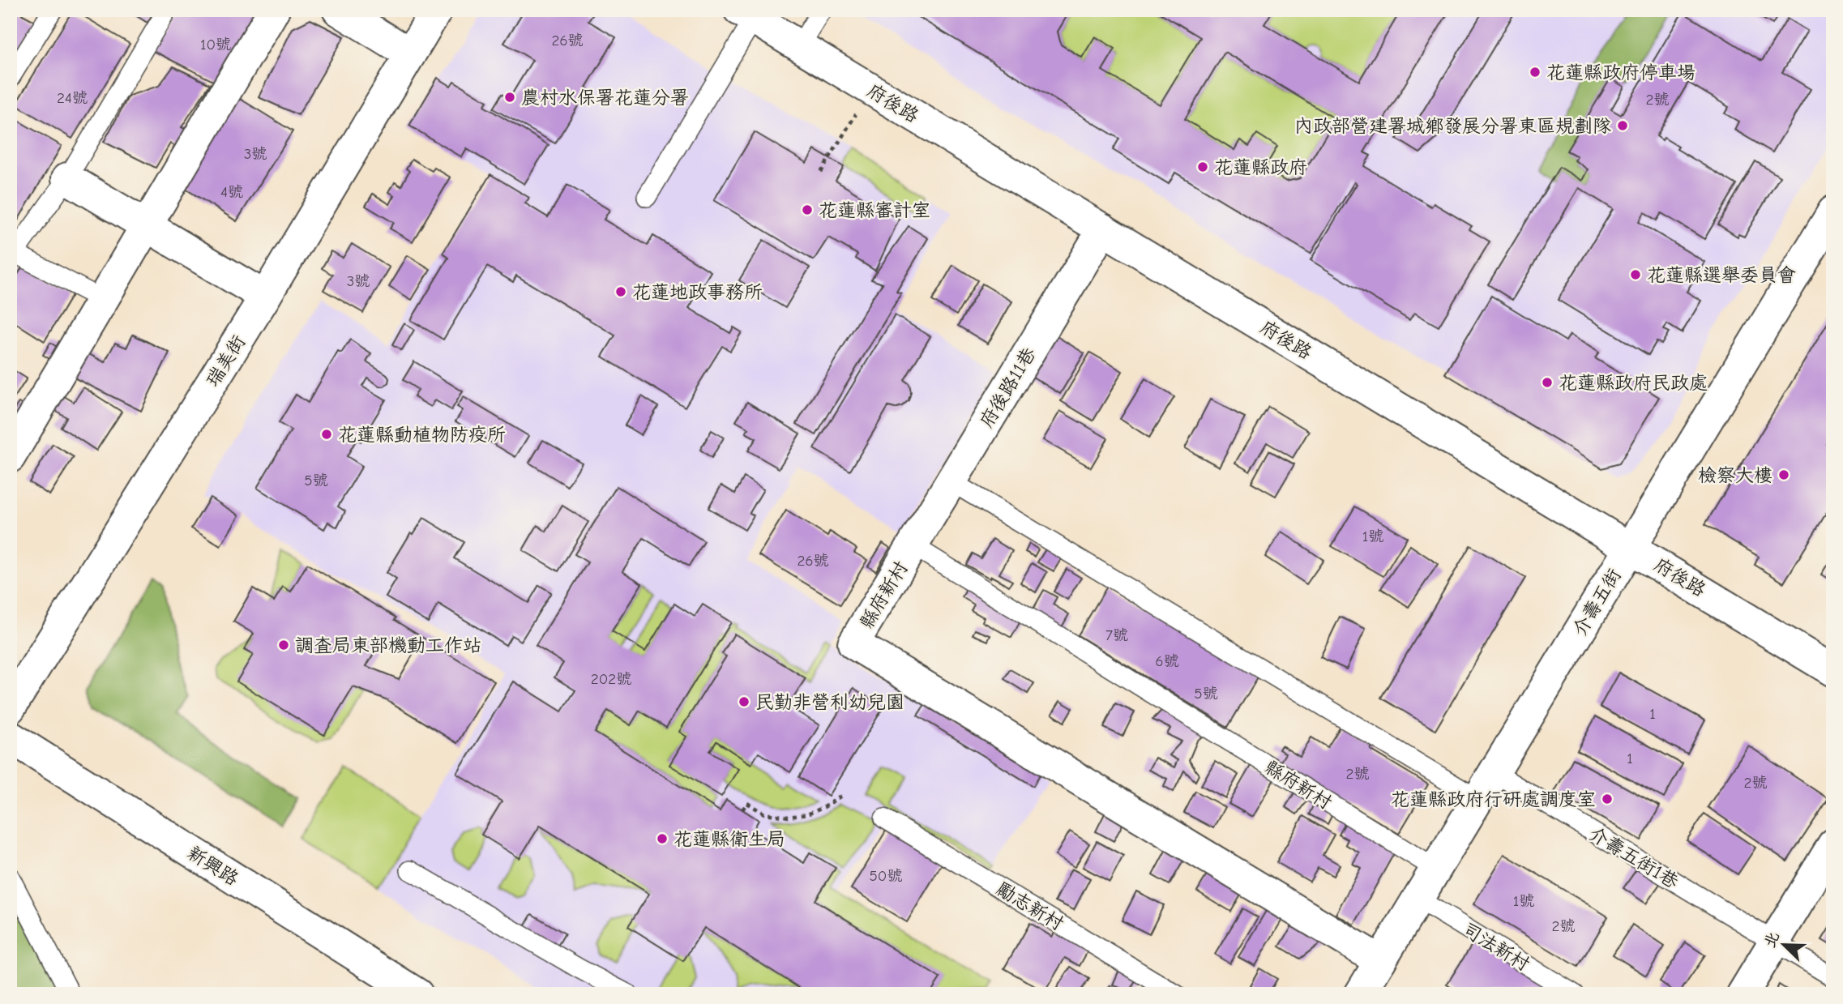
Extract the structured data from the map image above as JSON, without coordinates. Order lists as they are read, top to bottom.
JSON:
{
  "streets": {
    "street": [
      "府後路",
      "瑞美街",
      "府後路11巷",
      "縣府新村",
      "介壽五街",
      "新興路"
    ],
    "lane": ["介壽五街1巷", "勵志新村", "司法新村"]
  },
  "crossings": [
    ["府後路", "府後路11巷"],
    ["府後路", "介壽五街"],
    ["府後路11巷", "縣府新村"],
    ["縣府新村", "介壽五街"],
    ["介壽五街", "介壽五街1巷"],
    ["介壽五街", "司法新村"]
  ],
  "places": [
    "花蓮縣政府停車場",
    "農村水保署花蓮分署",
    "內政部營建署城鄉發展分署東區規劃隊",
    "花蓮縣政府",
    "花蓮縣審計室",
    "花蓮縣選舉委員會",
    "花蓮地政事務所",
    "花蓮縣政府民政處",
    "花蓮縣動植物防疫所",
    "檢察大樓",
    "調查局東部機動工作站",
    "民勤非營利幼兒園",
    "花蓮縣政府行研處調度室",
    "花蓮縣衛生局"
  ],
  "house_numbers": [
    "26號",
    "10號",
    "24號",
    "2號",
    "3號",
    "4號",
    "3號",
    "5號",
    "1號",
    "26號",
    "7號",
    "6號",
    "202號",
    "5號",
    "1",
    "1",
    "2號",
    "2號",
    "50號",
    "1號",
    "2號"
  ],
  "north": "top left"
}
